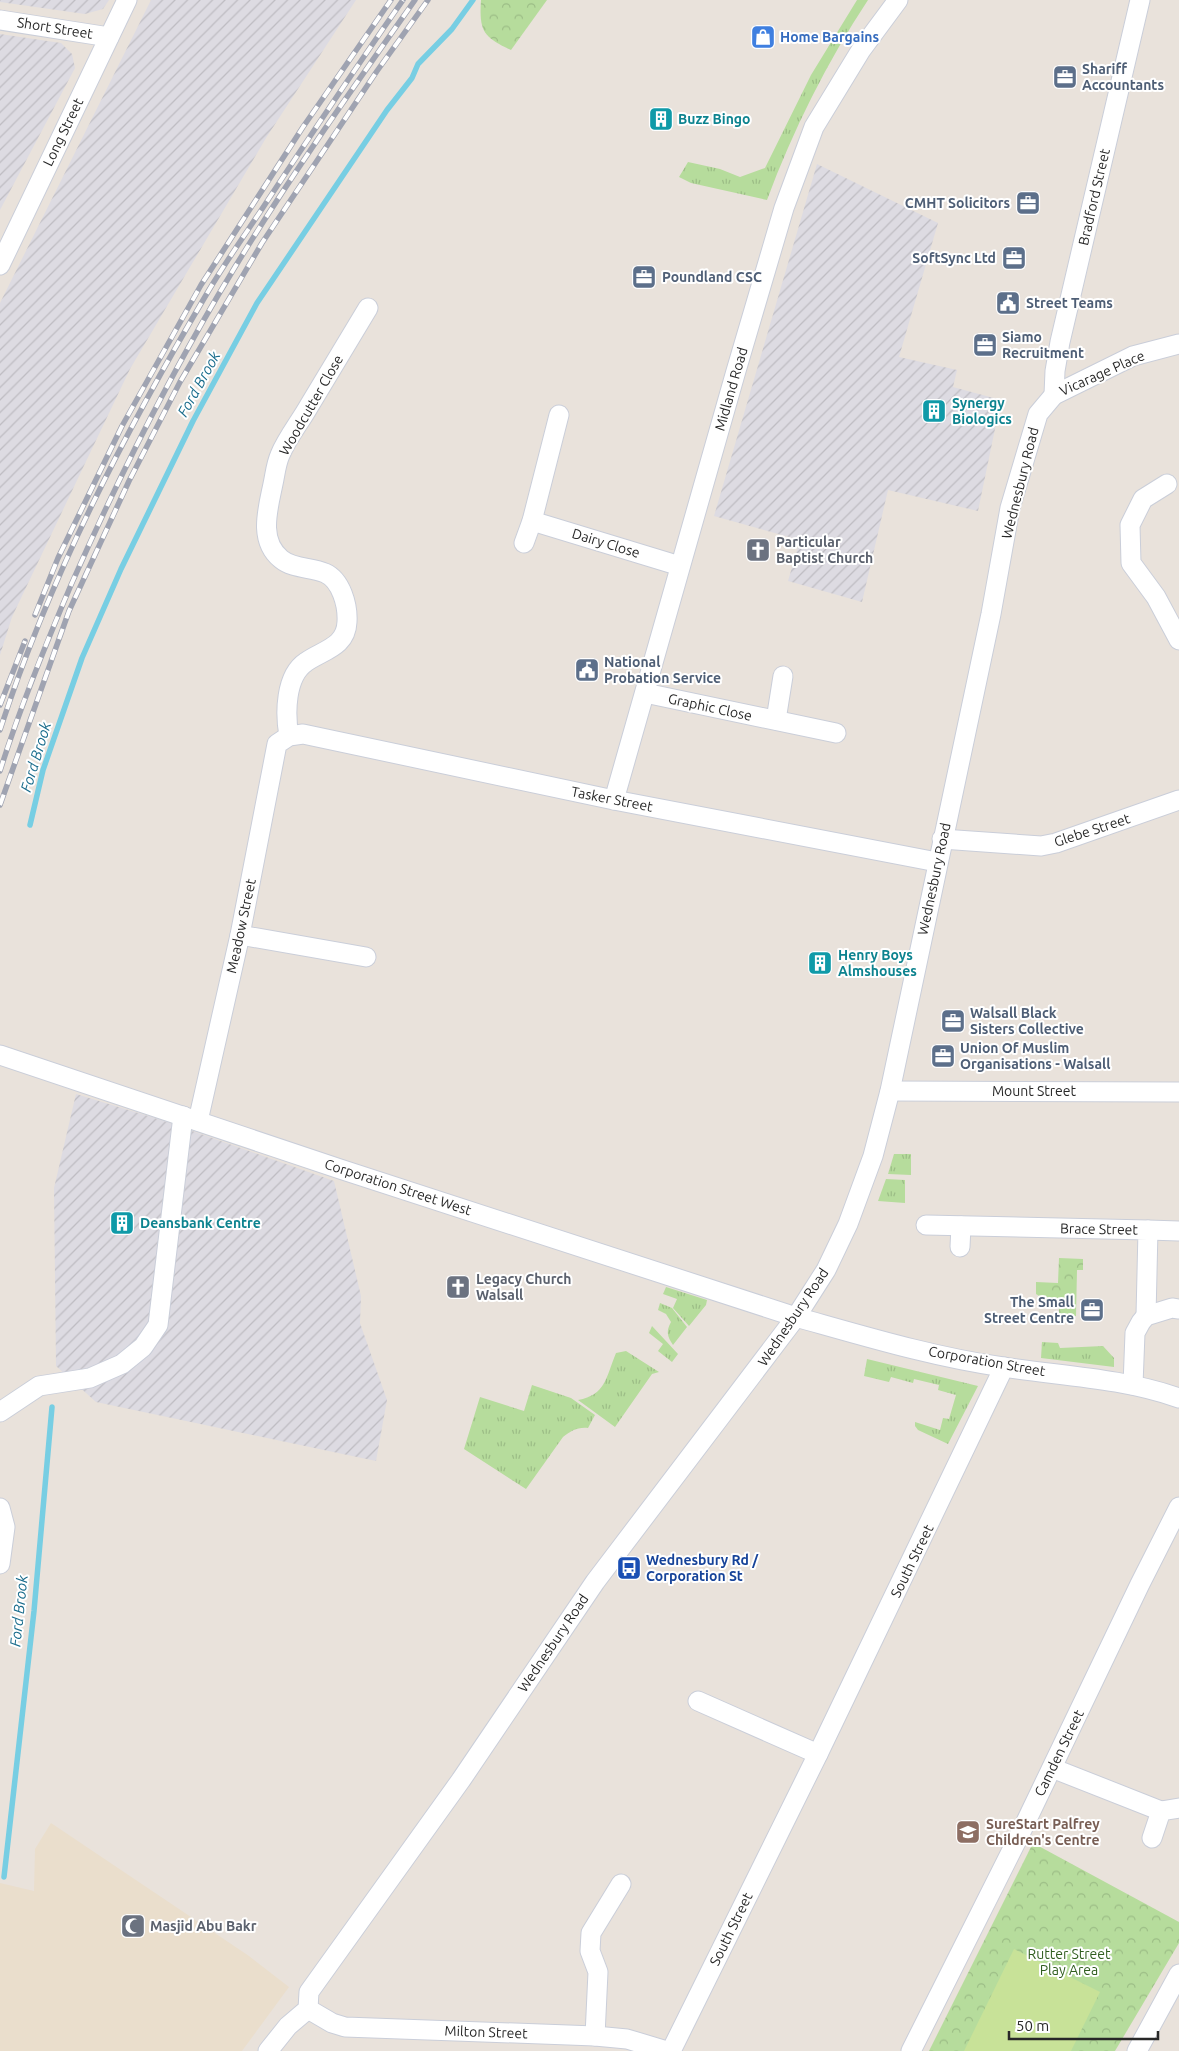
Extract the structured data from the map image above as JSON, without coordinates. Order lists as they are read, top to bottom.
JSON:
{
  "streets": {
    "street": [
      "Short Street",
      "Long Street",
      "Bradford Street",
      "Vicarage Place",
      "Midland Road",
      "Woodcutter Close",
      "Wednesbury Road",
      "Dairy Close",
      "Graphic Close",
      "Tasker Street",
      "Glebe Street",
      "Meadow Street",
      "Mount Street",
      "Corporation Street West",
      "Brace Street",
      "Corporation Street",
      "South Street",
      "Camden Street",
      "Milton Street"
    ]
  },
  "crossings": [
    ["Short Street", "Long Street"],
    ["Bradford Street", "Vicarage Place"],
    ["Bradford Street", "Wednesbury Road"],
    ["Vicarage Place", "Wednesbury Road"],
    ["Midland Road", "Dairy Close"],
    ["Midland Road", "Graphic Close"],
    ["Midland Road", "Tasker Street"],
    ["Woodcutter Close", "Tasker Street"],
    ["Woodcutter Close", "Meadow Street"],
    ["Wednesbury Road", "Tasker Street"],
    ["Wednesbury Road", "Glebe Street"],
    ["Wednesbury Road", "Mount Street"],
    ["Wednesbury Road", "Corporation Street West"],
    ["Wednesbury Road", "Corporation Street"],
    ["Wednesbury Road", "Milton Street"],
    ["Tasker Street", "Meadow Street"],
    ["Meadow Street", "Corporation Street West"],
    ["Corporation Street West", "Corporation Street"],
    ["Corporation Street", "South Street"]
  ],
  "water": ["Ford Brook"],
  "parks": ["Rutter Street Play Area"],
  "places": {
    "shop": ["Home Bargains"],
    "office": [
      "Shariff Accountants",
      "CMHT Solicitors",
      "SoftSync Ltd",
      "Poundland CSC",
      "Siamo Recruitment",
      "Walsall Black Sisters Collective",
      "Union Of Muslim Organisations - Walsall",
      "The Small Street Centre"
    ],
    "building": [
      "Buzz Bingo",
      "Synergy Biologics",
      "Henry Boys Almshouses",
      "Deansbank Centre"
    ],
    "public building": ["Street Teams", "National Probation Service"],
    "church": ["Particular Baptist Church", "Legacy Church Walsall"],
    "bus stop": ["Wednesbury Rd / Corporation St"],
    "school or university": ["SureStart Palfrey Children's Centre"],
    "mosque": ["Masjid Abu Bakr"]
  },
  "scale_bar": "50 m"
}
